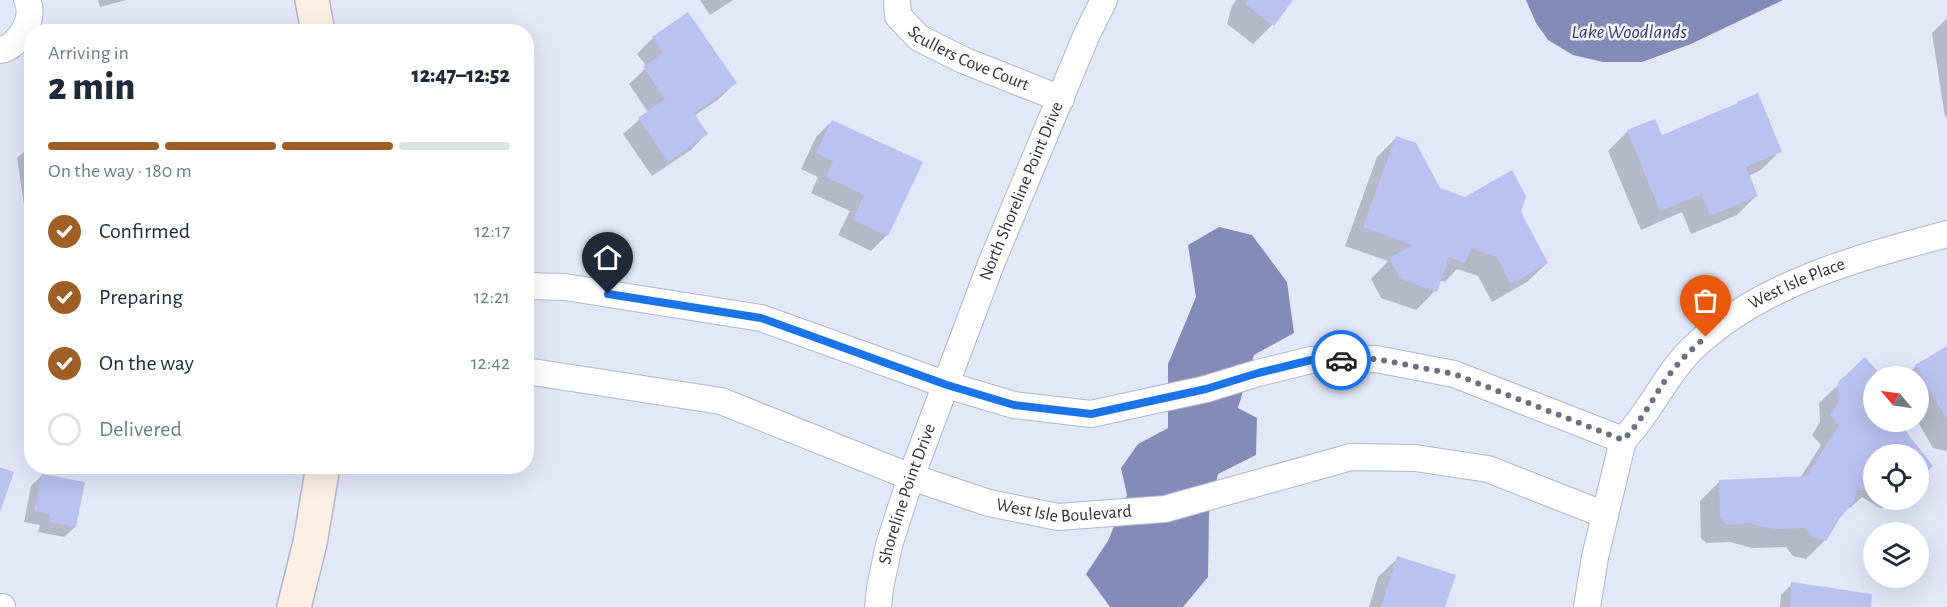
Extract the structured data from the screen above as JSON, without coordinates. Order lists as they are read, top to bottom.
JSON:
{
  "streets": {
    "street": [
      "Scullers Cove Court",
      "North Shoreline Point Drive",
      "West Isle Place",
      "Shoreline Point Drive",
      "West Isle Boulevard"
    ]
  },
  "crossings": [
    ["Scullers Cove Court", "North Shoreline Point Drive"],
    ["North Shoreline Point Drive", "Shoreline Point Drive"],
    ["West Isle Place", "West Isle Boulevard"],
    ["Shoreline Point Drive", "West Isle Boulevard"]
  ],
  "water": ["Lake Woodlands"],
  "north": "top left",
  "page": {
    "heading": ["2 min", "Arriving in", "12:47–12:52"],
    "bar": "On the way · 180 m",
    "list": [
      ["Confirmed", "12:17"],
      ["Preparing", "12:21"],
      ["On the way", "12:42"],
      "Delivered"
    ]
  }
}
